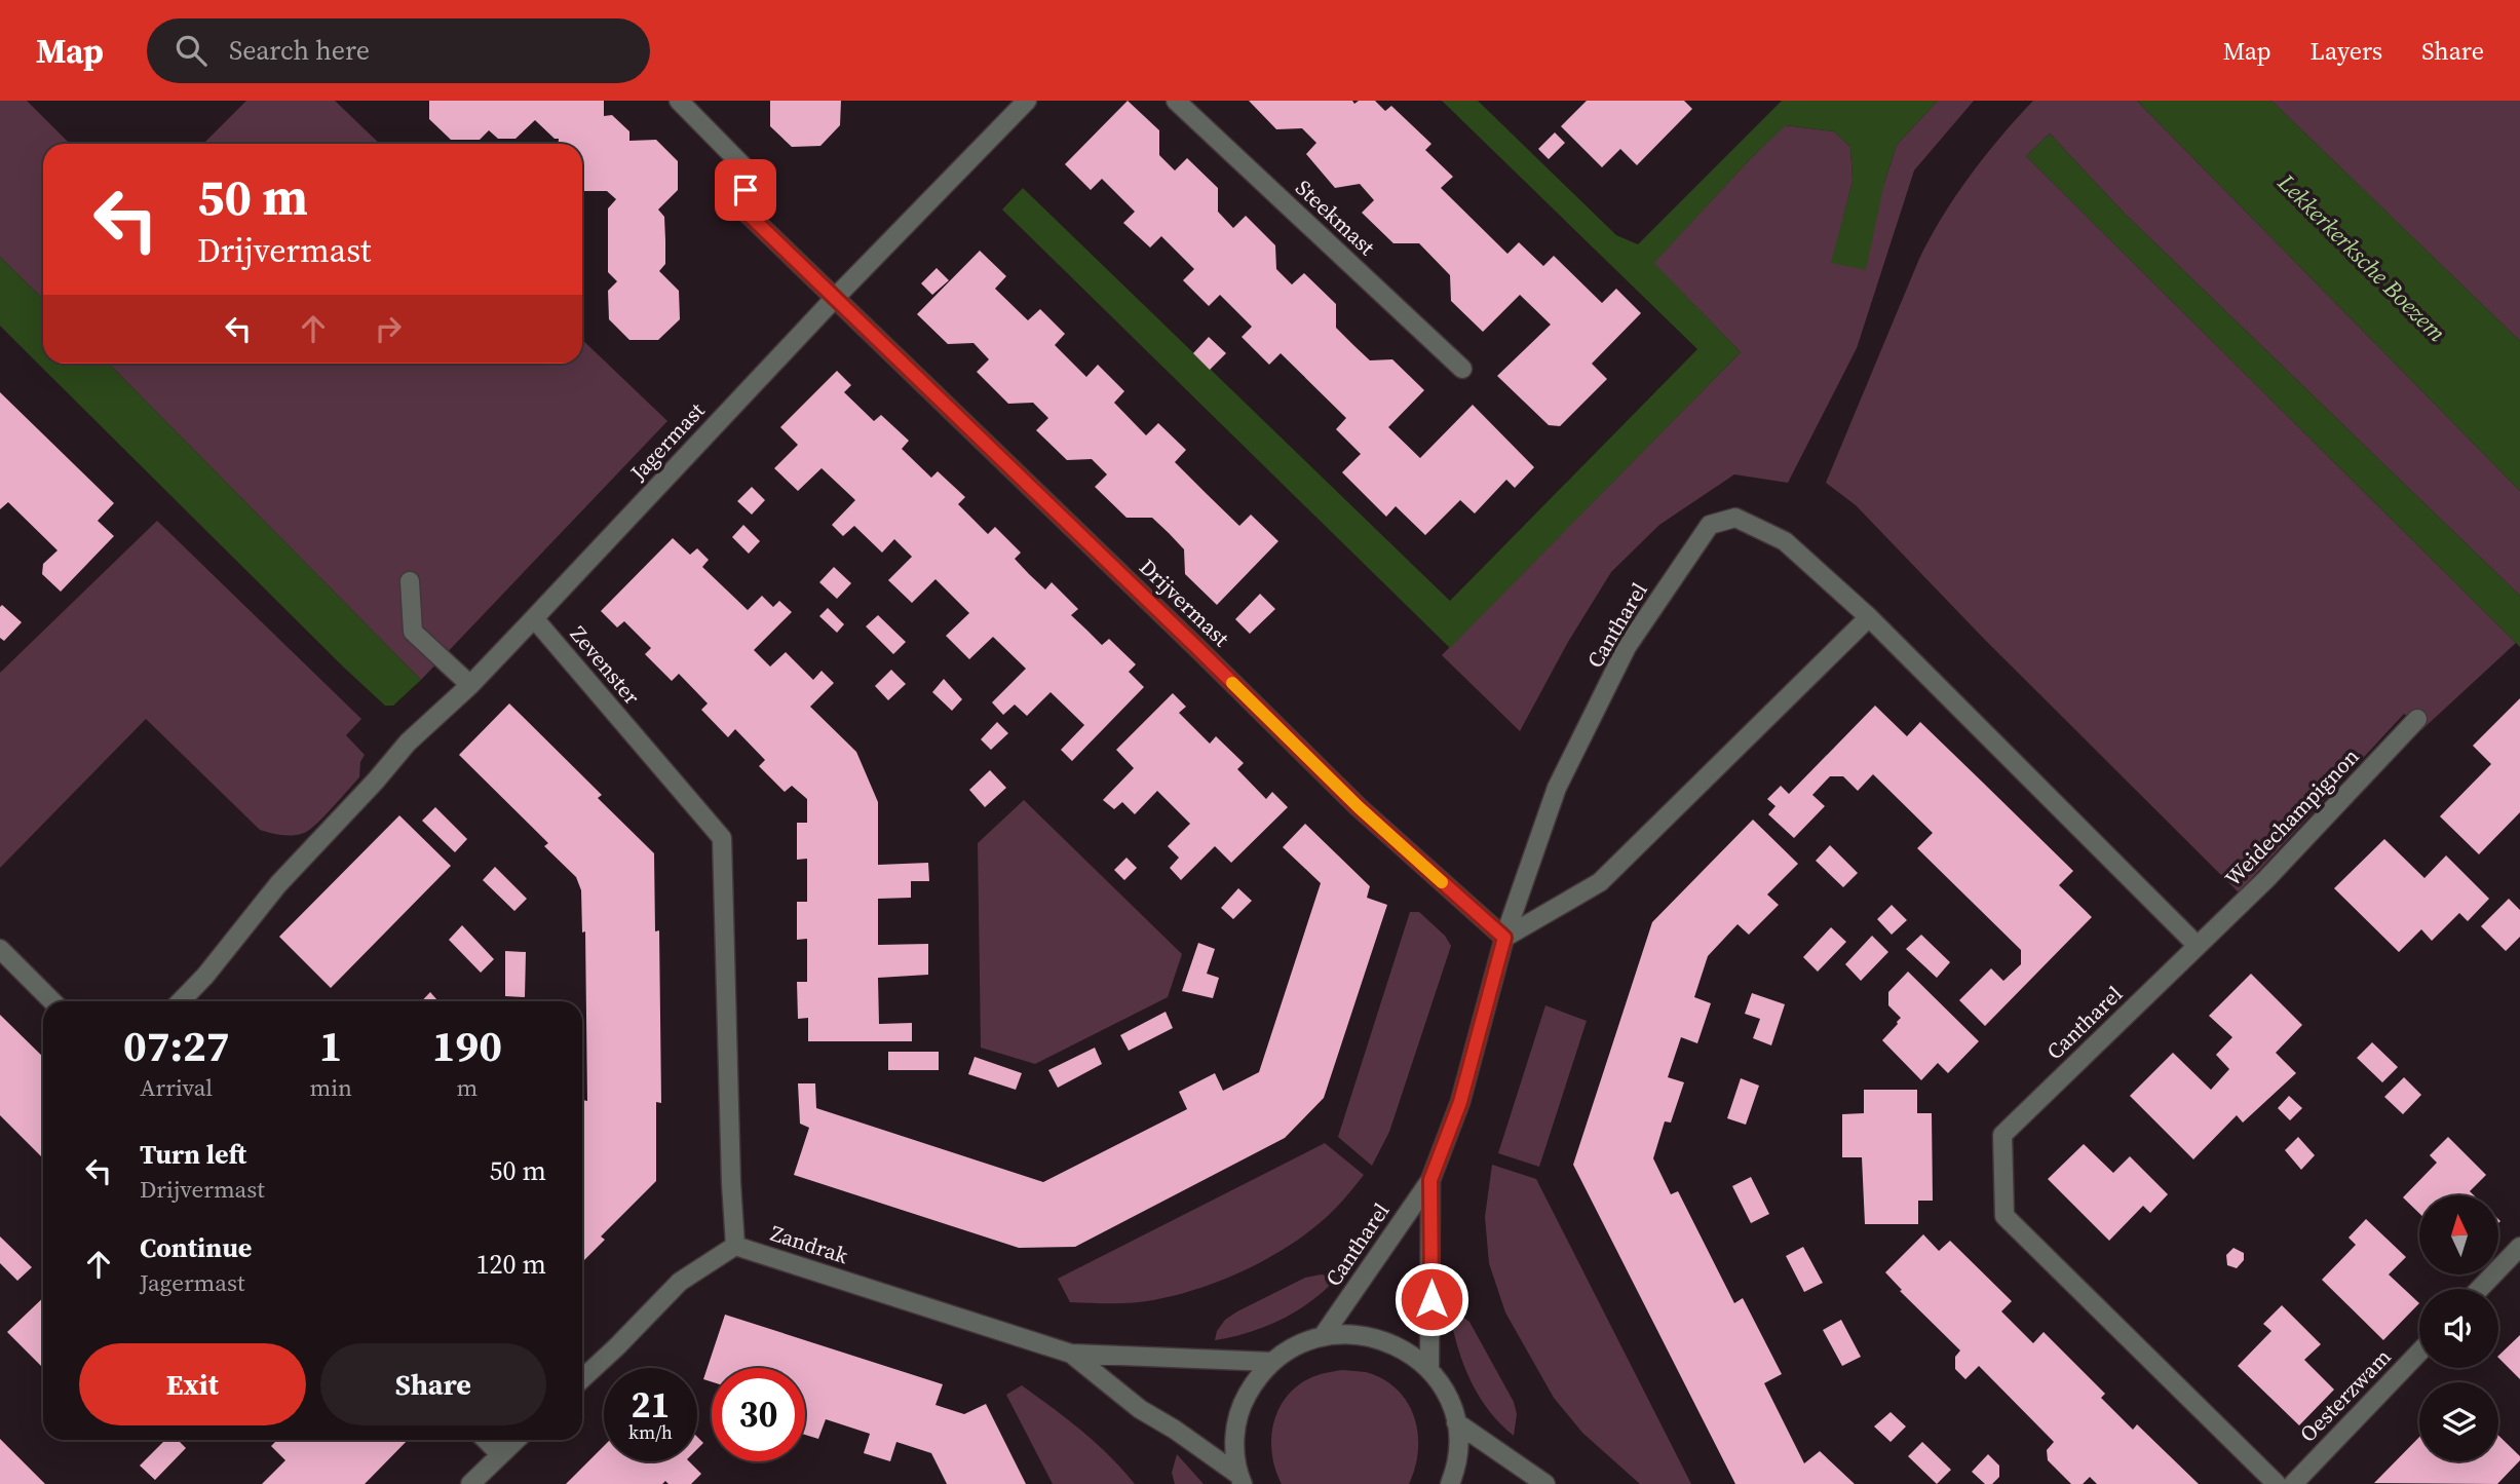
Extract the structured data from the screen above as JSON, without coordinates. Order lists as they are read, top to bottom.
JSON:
{
  "streets": {
    "street": [
      "Steekmast",
      "Jagermast",
      "Drijvermast",
      "Cantharel",
      "Zevenster",
      "Weidechampignon",
      "Zandrak",
      "Oesterzwam"
    ]
  },
  "crossings": [
    ["Jagermast", "Drijvermast"],
    ["Jagermast", "Zevenster"],
    ["Drijvermast", "Cantharel"],
    ["Cantharel", "Weidechampignon"],
    ["Zevenster", "Zandrak"]
  ],
  "water": ["Lekkerkerksche Boezem"],
  "north": "top",
  "page": {
    "header": "Map",
    "search": "Search here",
    "nav": ["Map", "Layers", "Share"],
    "turn": ["50 m", "Drijvermast"],
    "eta": [
      "07:27",
      "Arrival",
      "1",
      "min",
      "190",
      "m"
    ],
    "list": [
      {
        "name": "Turn left",
        "note": "Drijvermast",
        "value": "50 m"
      },
      {
        "name": "Continue",
        "note": "Jagermast",
        "value": "120 m"
      }
    ],
    "buttons": ["Exit", "Share"],
    "speed": "21 km/h",
    "limit": "30"
  }
}
